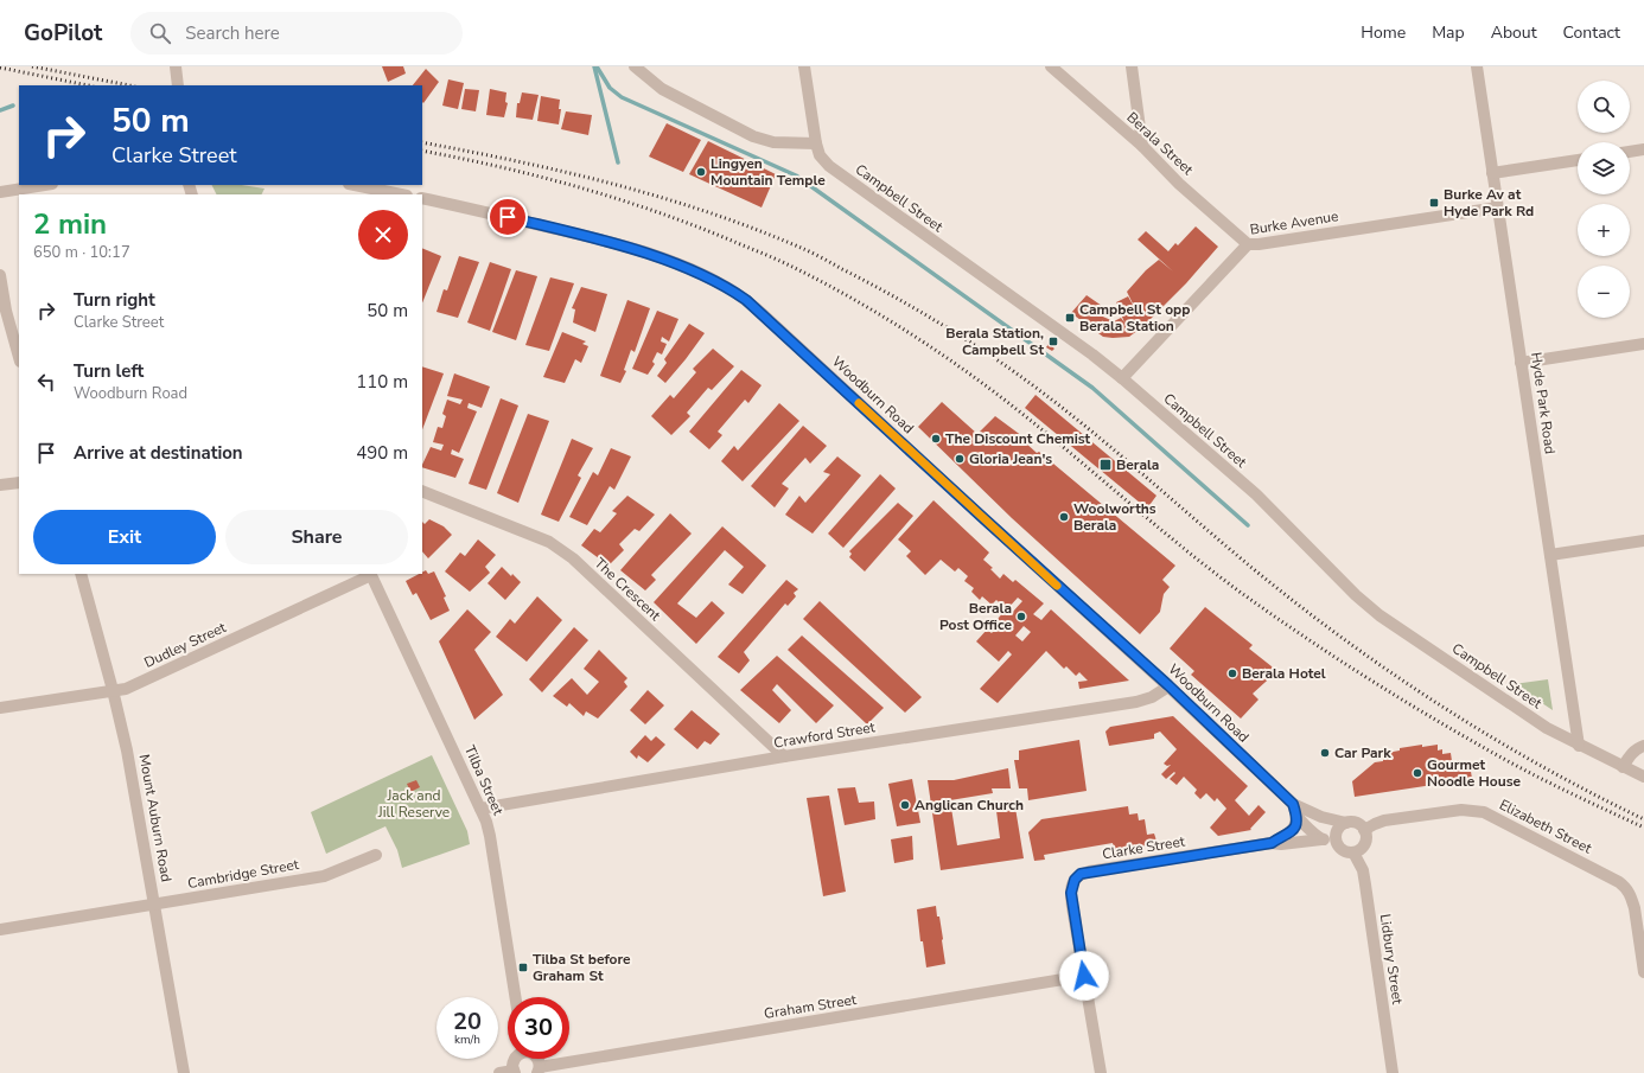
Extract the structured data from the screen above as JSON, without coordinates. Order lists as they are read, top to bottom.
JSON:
{
  "streets": {
    "street": [
      "Berala Street",
      "Campbell Street",
      "Burke Avenue",
      "Woodburn Road",
      "Hyde Park Road",
      "The Crescent",
      "Dudley Street",
      "Crawford Street",
      "Tilba Street",
      "Mount Auburn Road",
      "Elizabeth Street",
      "Clarke Street",
      "Cambridge Street",
      "Lidbury Street",
      "Graham Street"
    ]
  },
  "crossings": [
    ["Berala Street", "Burke Avenue"],
    ["Campbell Street", "Burke Avenue"],
    ["Campbell Street", "Hyde Park Road"],
    ["Burke Avenue", "Hyde Park Road"],
    ["Woodburn Road", "Crawford Street"],
    ["Woodburn Road", "Elizabeth Street"],
    ["Woodburn Road", "Clarke Street"],
    ["Woodburn Road", "Lidbury Street"],
    ["The Crescent", "Crawford Street"],
    ["Dudley Street", "Tilba Street"],
    ["Dudley Street", "Mount Auburn Road"],
    ["Crawford Street", "Tilba Street"],
    ["Mount Auburn Road", "Cambridge Street"],
    ["Elizabeth Street", "Lidbury Street"],
    ["Clarke Street", "Graham Street"]
  ],
  "parks": ["Jack and Jill Reserve"],
  "places": {
    "other": [
      "Lingyen Mountain Temple",
      "The Discount Chemist",
      "Gloria Jean's",
      "Woolworths Berala",
      "Berala Post Office",
      "Berala Hotel",
      "Car Park",
      "Gourmet Noodle House",
      "Anglican Church"
    ],
    "transit": [
      "Burke Av at Hyde Park Rd",
      "Campbell St opp Berala Station",
      "Berala Station, Campbell St",
      "Berala",
      "Tilba St before Graham St"
    ]
  },
  "page": {
    "header": "GoPilot",
    "search": "Search here",
    "nav": [
      "Home",
      "Map",
      "About",
      "Contact"
    ],
    "map_buttons": ["+", "−"],
    "turn": ["50 m", "Clarke Street"],
    "heading": ["2 min", "650 m · 10:17"],
    "list": [
      {
        "name": "Turn right",
        "note": "Clarke Street",
        "value": "50 m"
      },
      {
        "name": "Turn left",
        "note": "Woodburn Road",
        "value": "110 m"
      },
      {
        "name": "Arrive at destination",
        "value": "490 m"
      }
    ],
    "buttons": ["Exit", "Share"],
    "speed": "20 km/h",
    "limit": "30"
  }
}
